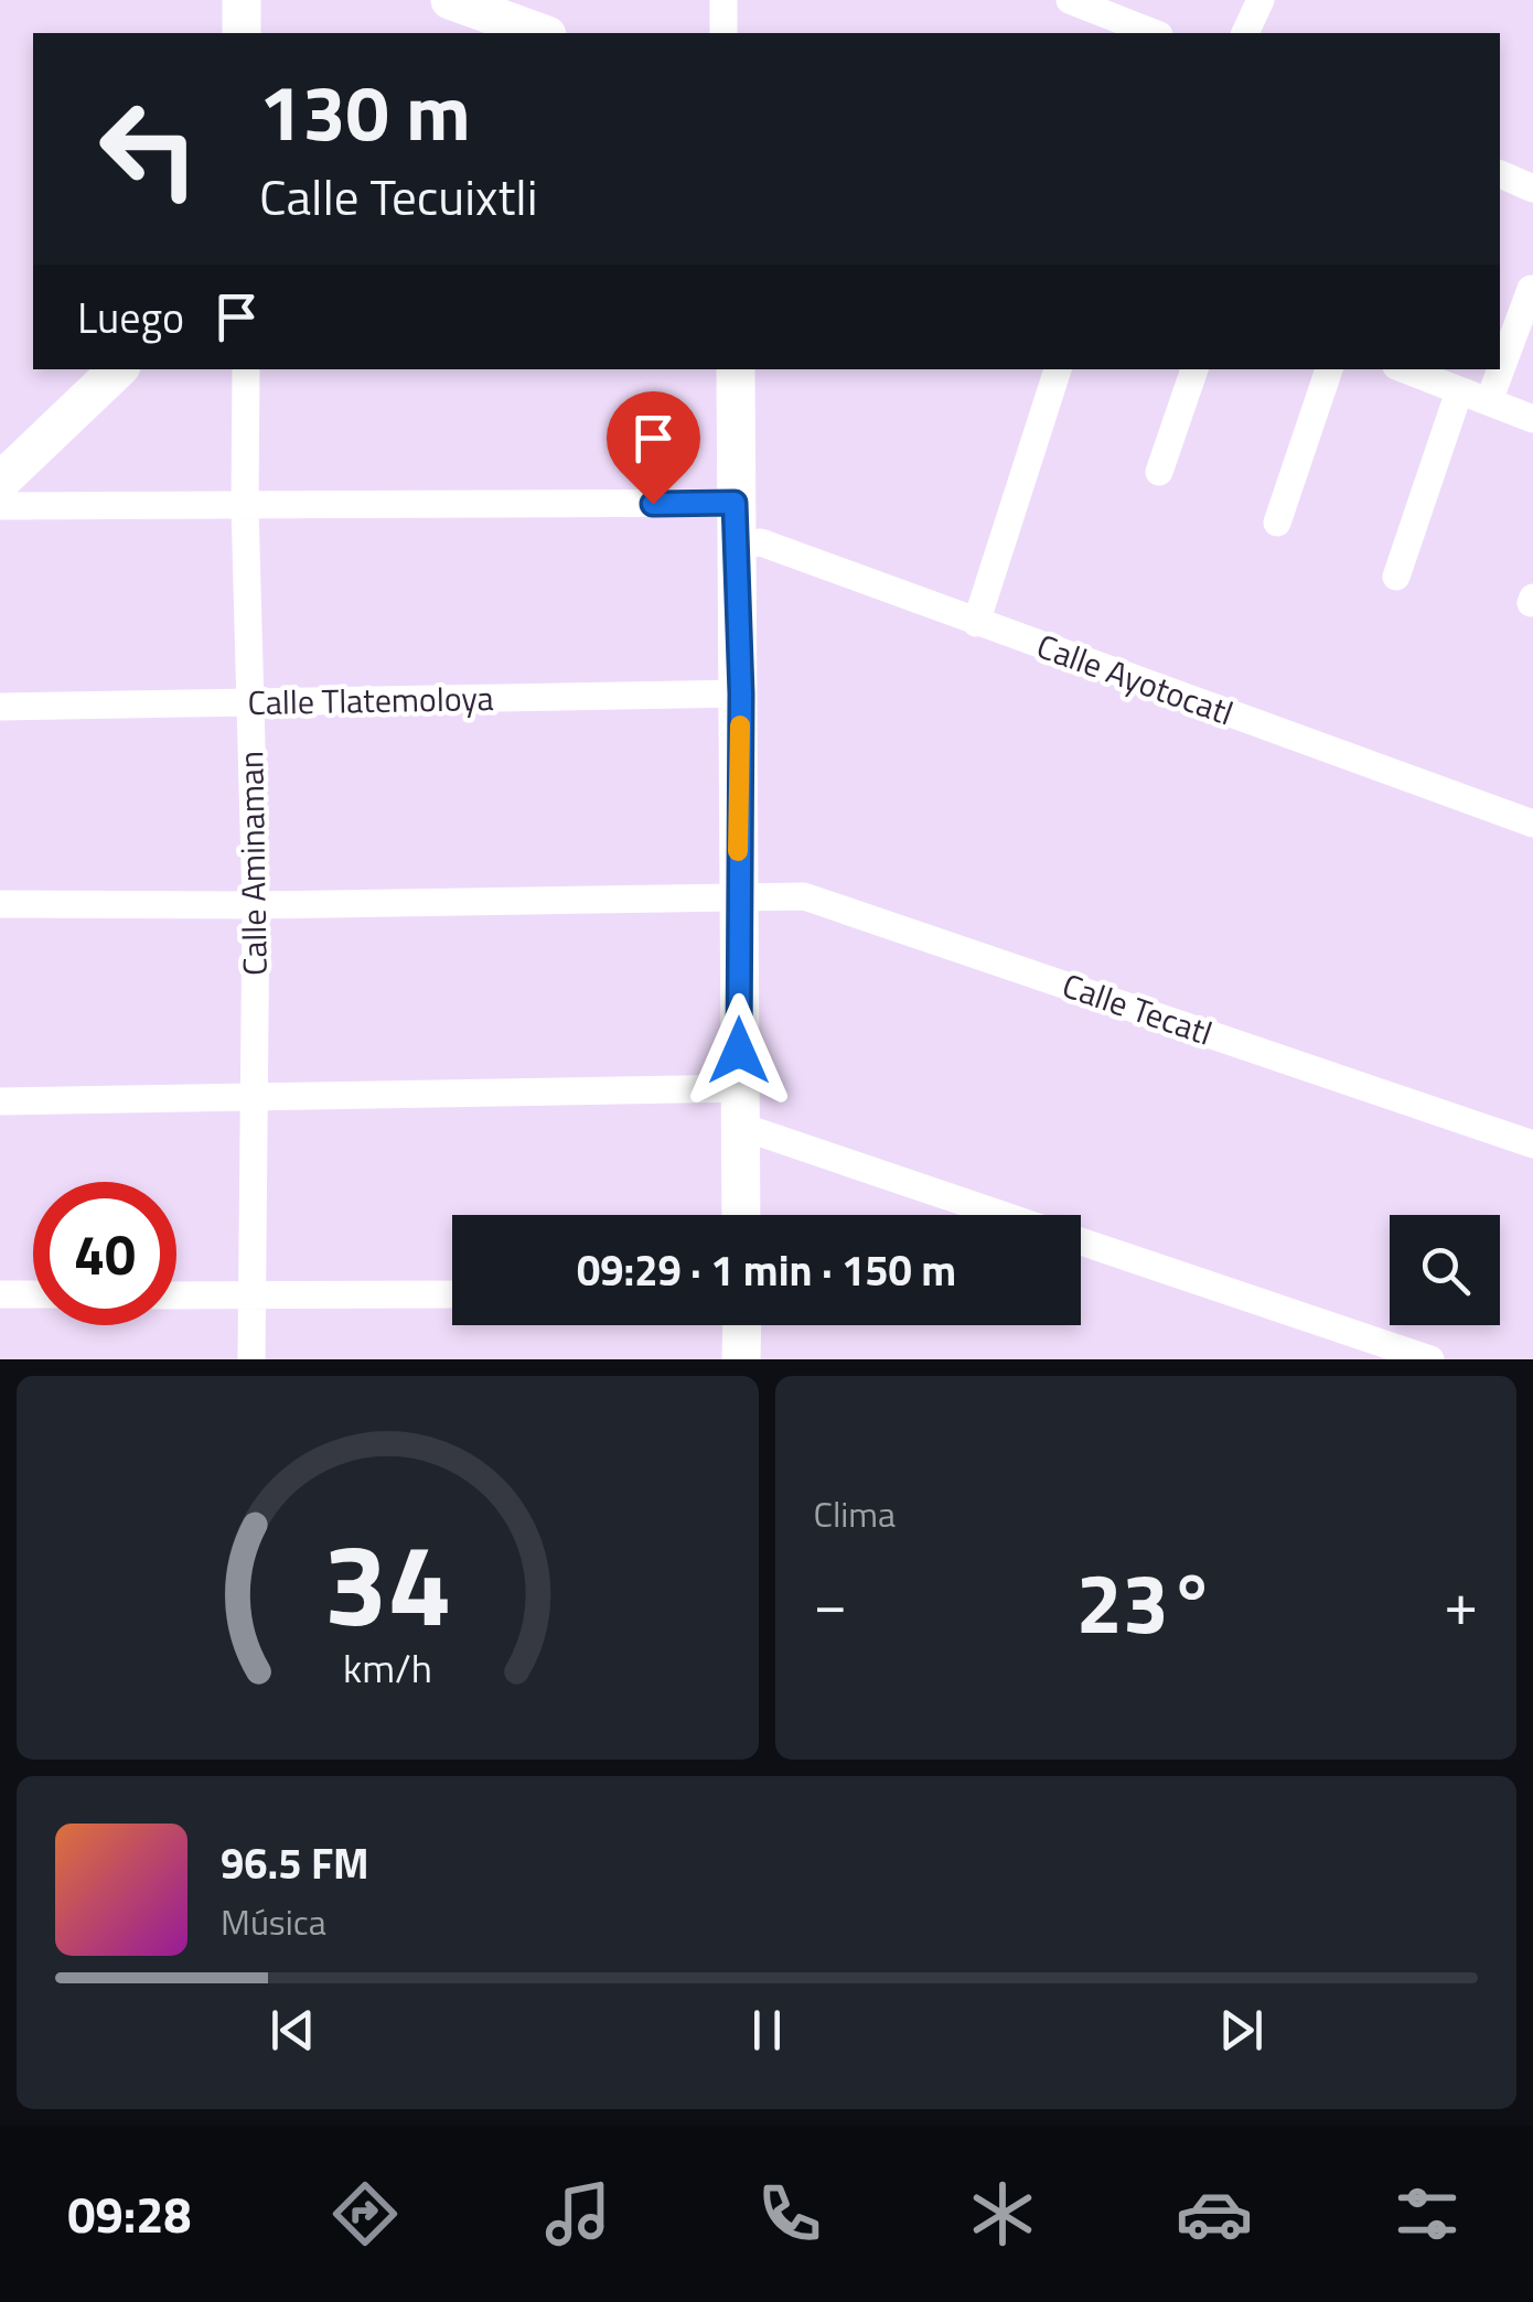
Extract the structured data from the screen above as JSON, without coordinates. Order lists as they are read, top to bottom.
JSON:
{
  "streets": {
    "street": [
      "Calle Ayotocatl",
      "Calle Tlatemoloya",
      "Calle Aminaman",
      "Calle Tecatl"
    ]
  },
  "crossings": [
    ["Calle Tlatemoloya", "Calle Aminaman"],
    ["Calle Aminaman", "Calle Tecatl"]
  ],
  "page": {
    "turn": ["130 m", "Calle Tecuixtli"],
    "then": "Luego",
    "limit": "40",
    "trip": "09:29 · 1 min · 150 m",
    "tile": "Clima",
    "heat": ["−", "23°", "+"],
    "song": ["96.5 FM", "Música"],
    "tabs": "09:28",
    "gauge": ["34", "km/h"]
  }
}
